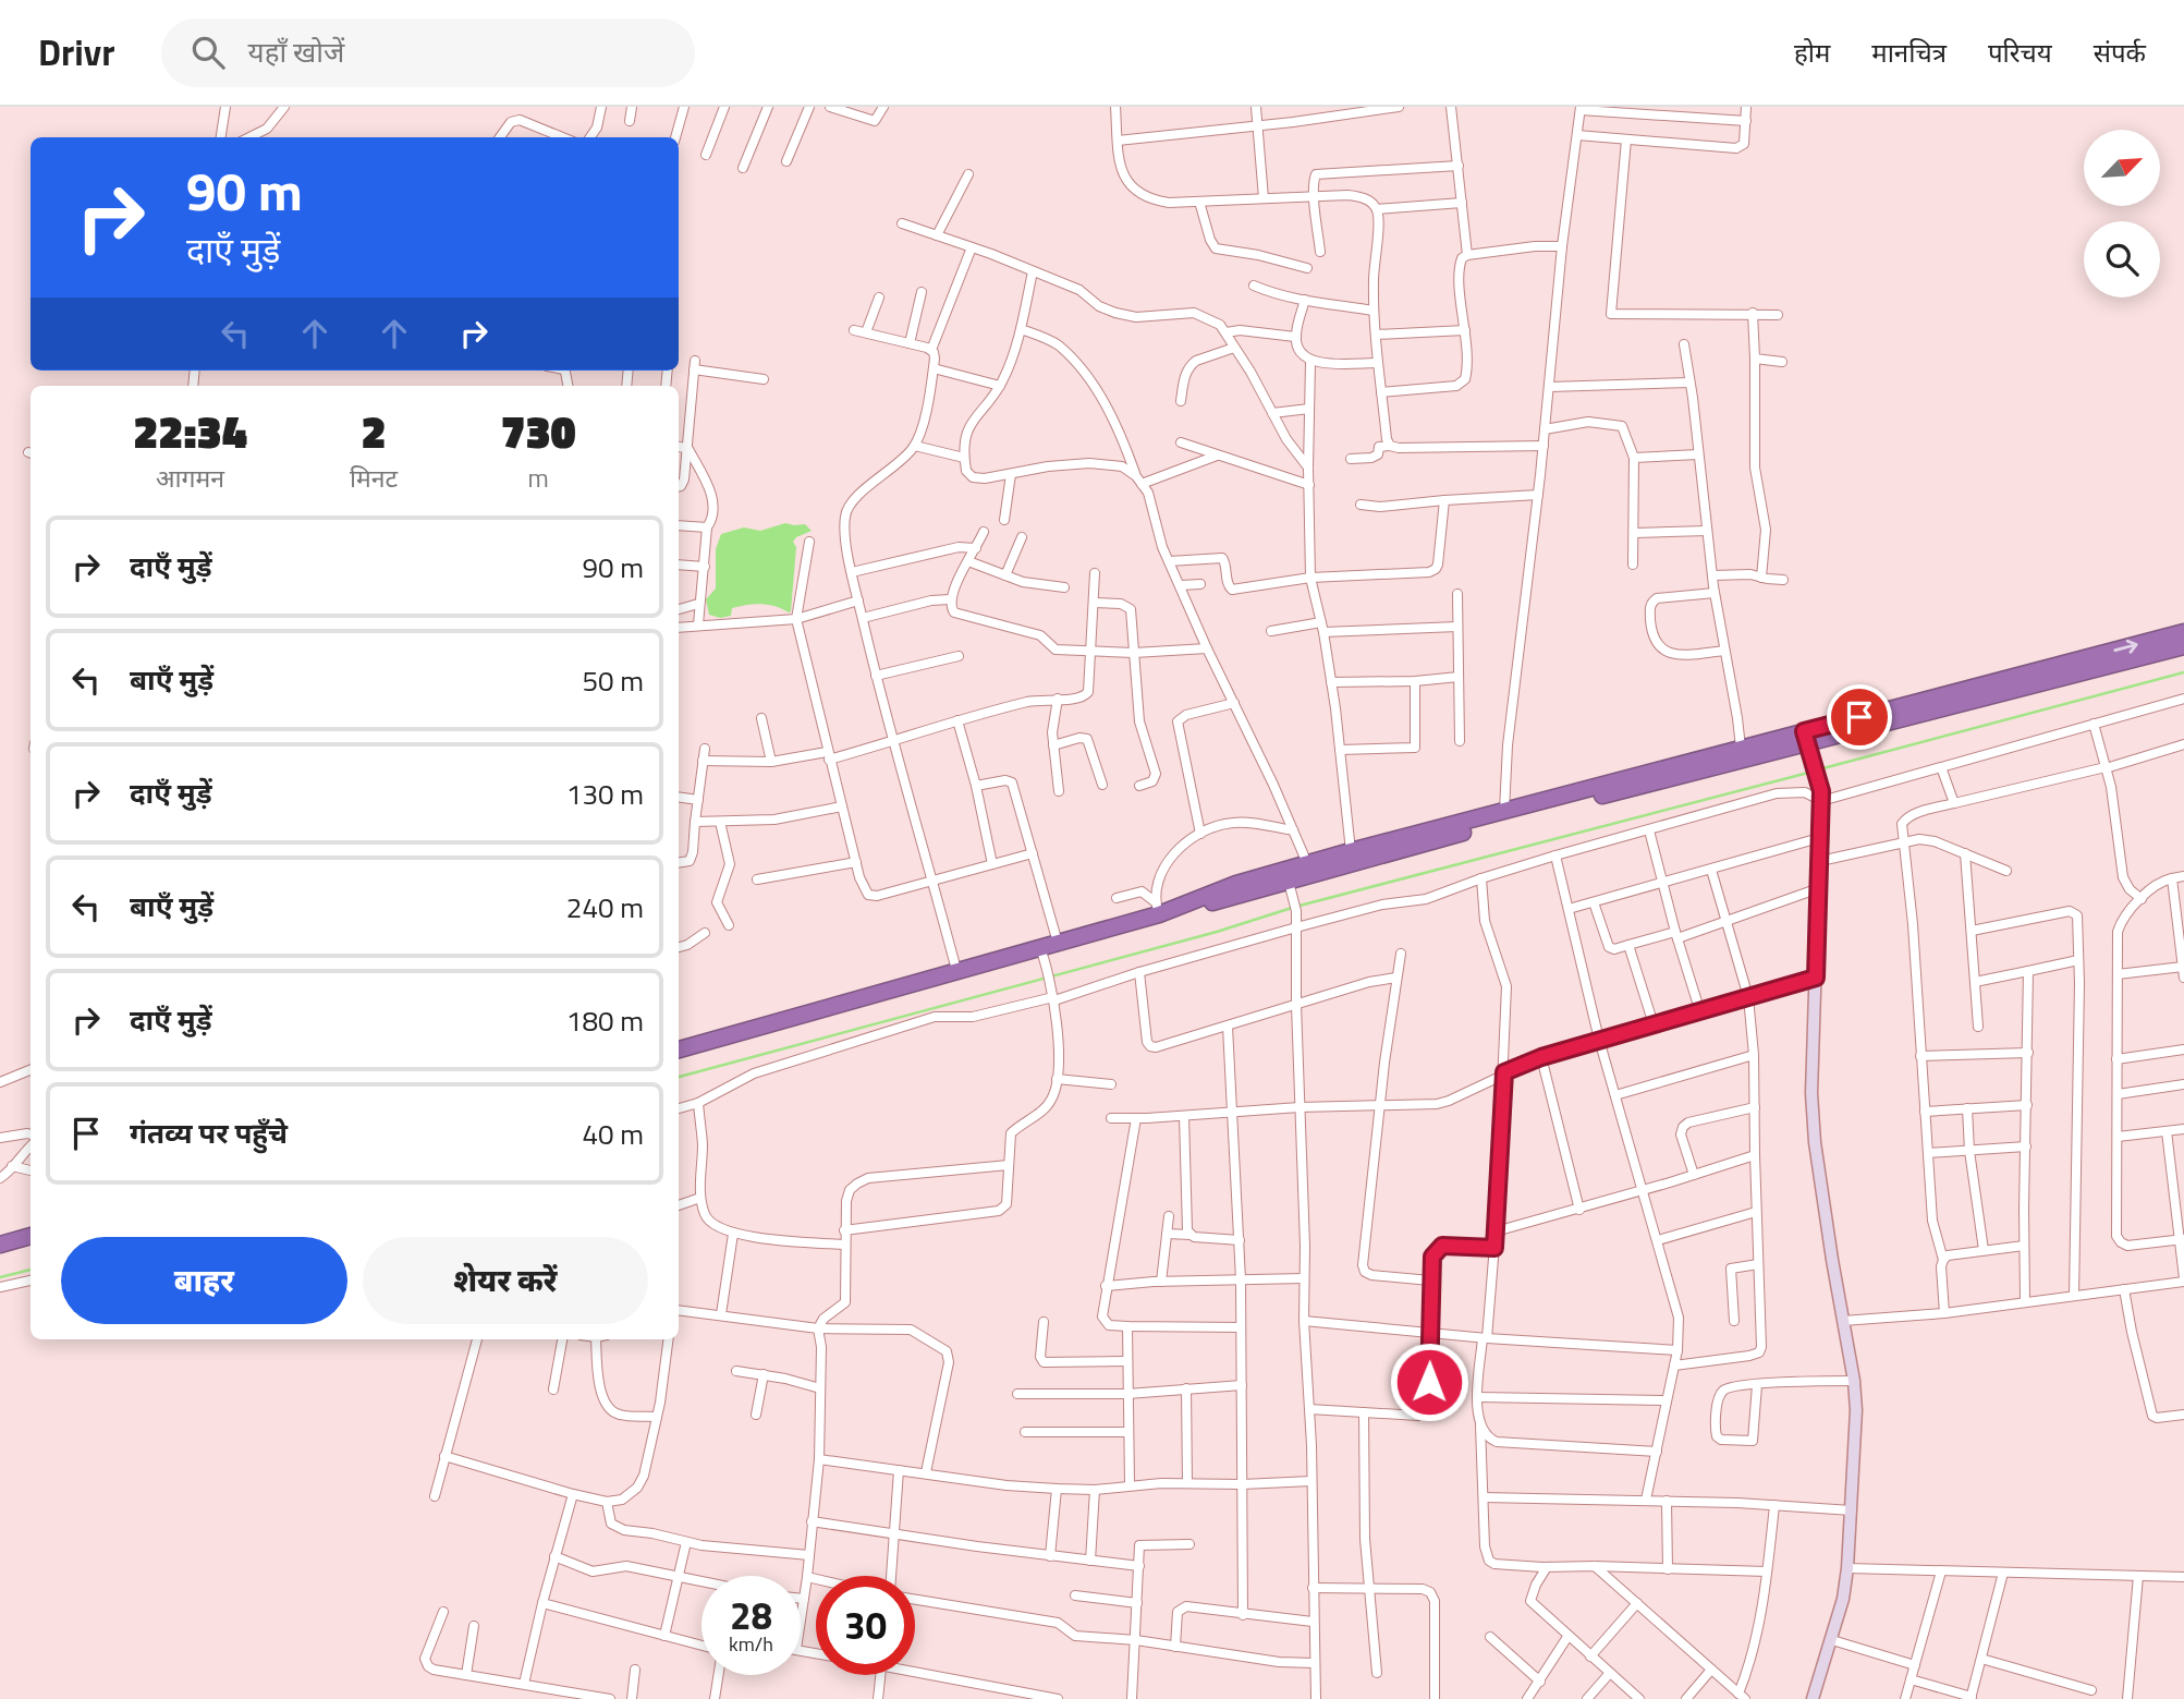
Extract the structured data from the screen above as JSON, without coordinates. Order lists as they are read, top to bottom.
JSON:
{
  "north": "top right",
  "page": {
    "header": "Drivr",
    "search": "यहाँ खोजें",
    "nav": [
      "होम",
      "मानचित्र",
      "परिचय",
      "संपर्क"
    ],
    "turn": ["90 m", "दाएँ मुड़ें"],
    "eta": [
      "22:34",
      "आगमन",
      "2",
      "मिनट",
      "730",
      "m"
    ],
    "list": [
      {
        "name": "दाएँ मुड़ें",
        "value": "90 m"
      },
      {
        "name": "बाएँ मुड़ें",
        "value": "50 m"
      },
      {
        "name": "दाएँ मुड़ें",
        "value": "130 m"
      },
      {
        "name": "बाएँ मुड़ें",
        "value": "240 m"
      },
      {
        "name": "दाएँ मुड़ें",
        "value": "180 m"
      },
      {
        "name": "गंतव्य पर पहुँचे",
        "value": "40 m"
      }
    ],
    "buttons": ["बाहर", "शेयर करें"],
    "speed": "28 km/h",
    "limit": "30"
  }
}
